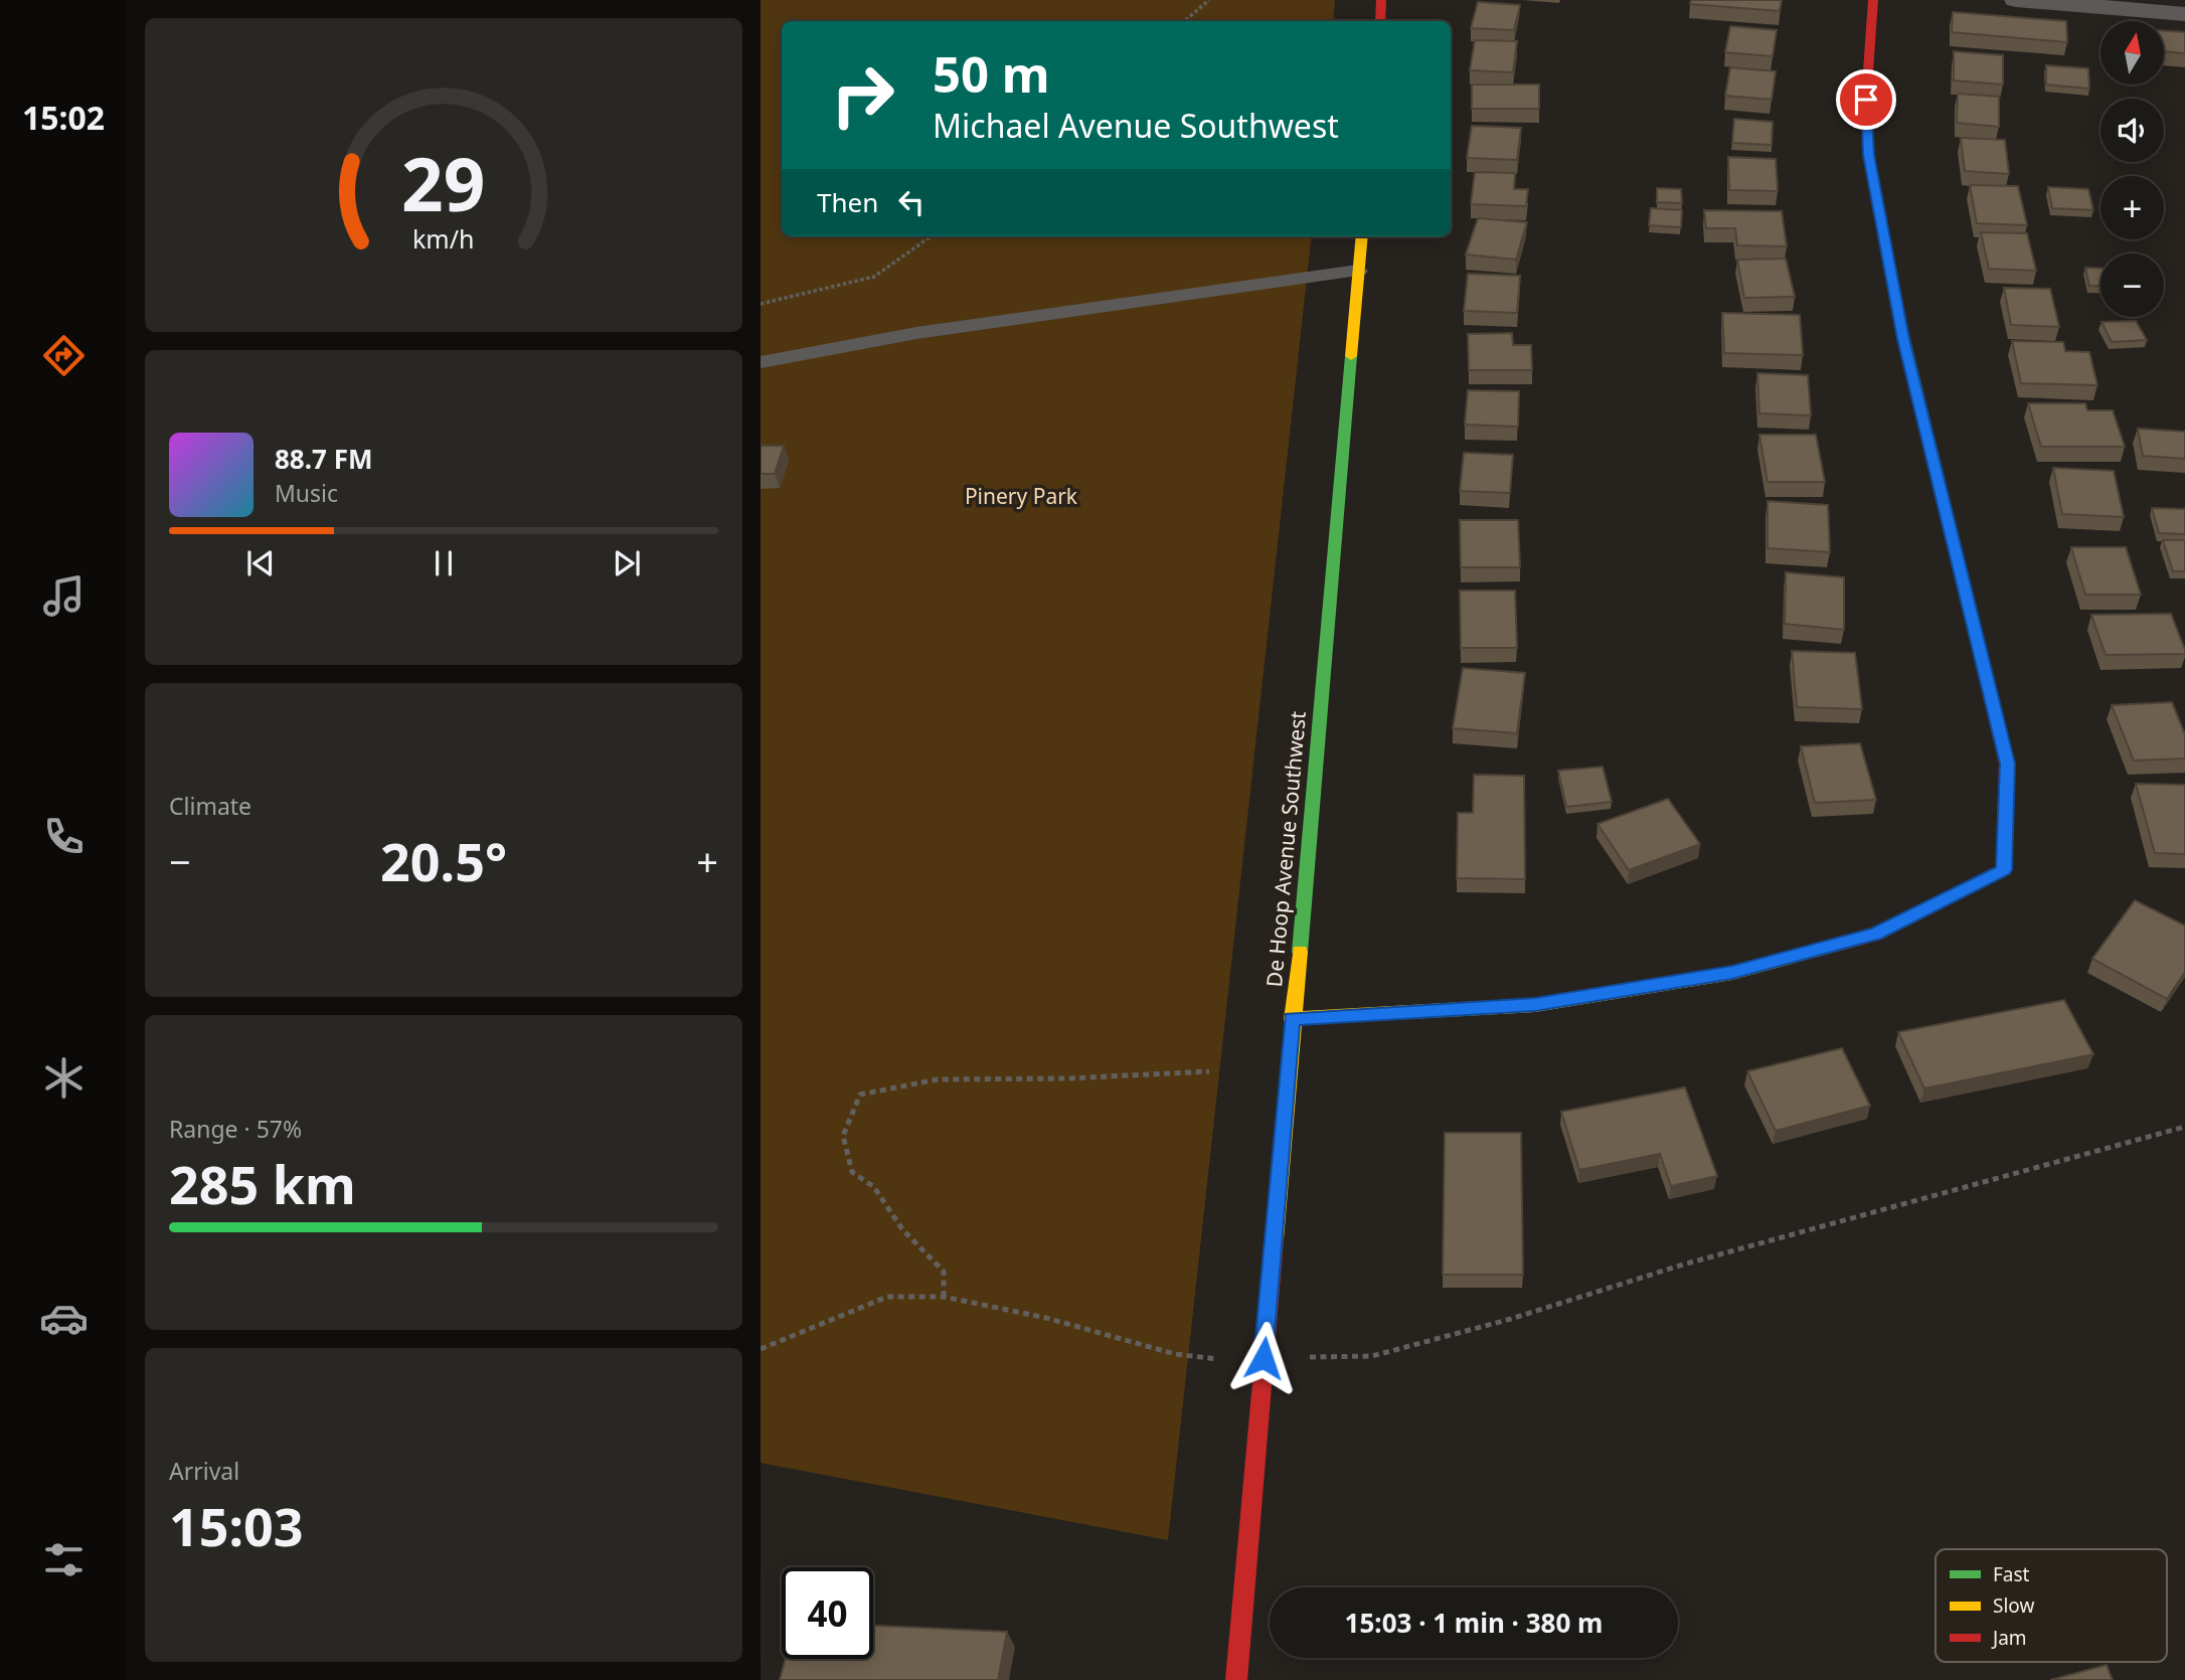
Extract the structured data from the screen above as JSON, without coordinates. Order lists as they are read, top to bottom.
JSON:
{
  "streets": {
    "street": ["De Hoop Avenue Southwest"]
  },
  "parks": ["Pinery Park"],
  "legend": ["Fast", "Slow", "Jam"],
  "north": "top",
  "page": {
    "tabs": "15:02",
    "map_buttons": ["+", "−"],
    "turn": ["50 m", "Michael Avenue Southwest"],
    "then": "Then",
    "song": ["88.7 FM", "Music"],
    "tile": [
      "Climate",
      ["Range · 57%", "285 km"],
      ["Arrival", "15:03"]
    ],
    "heat": ["−", "20.5°", "+"],
    "limit": "40",
    "trip": "15:03 · 1 min · 380 m",
    "gauge": ["29", "km/h"]
  }
}
